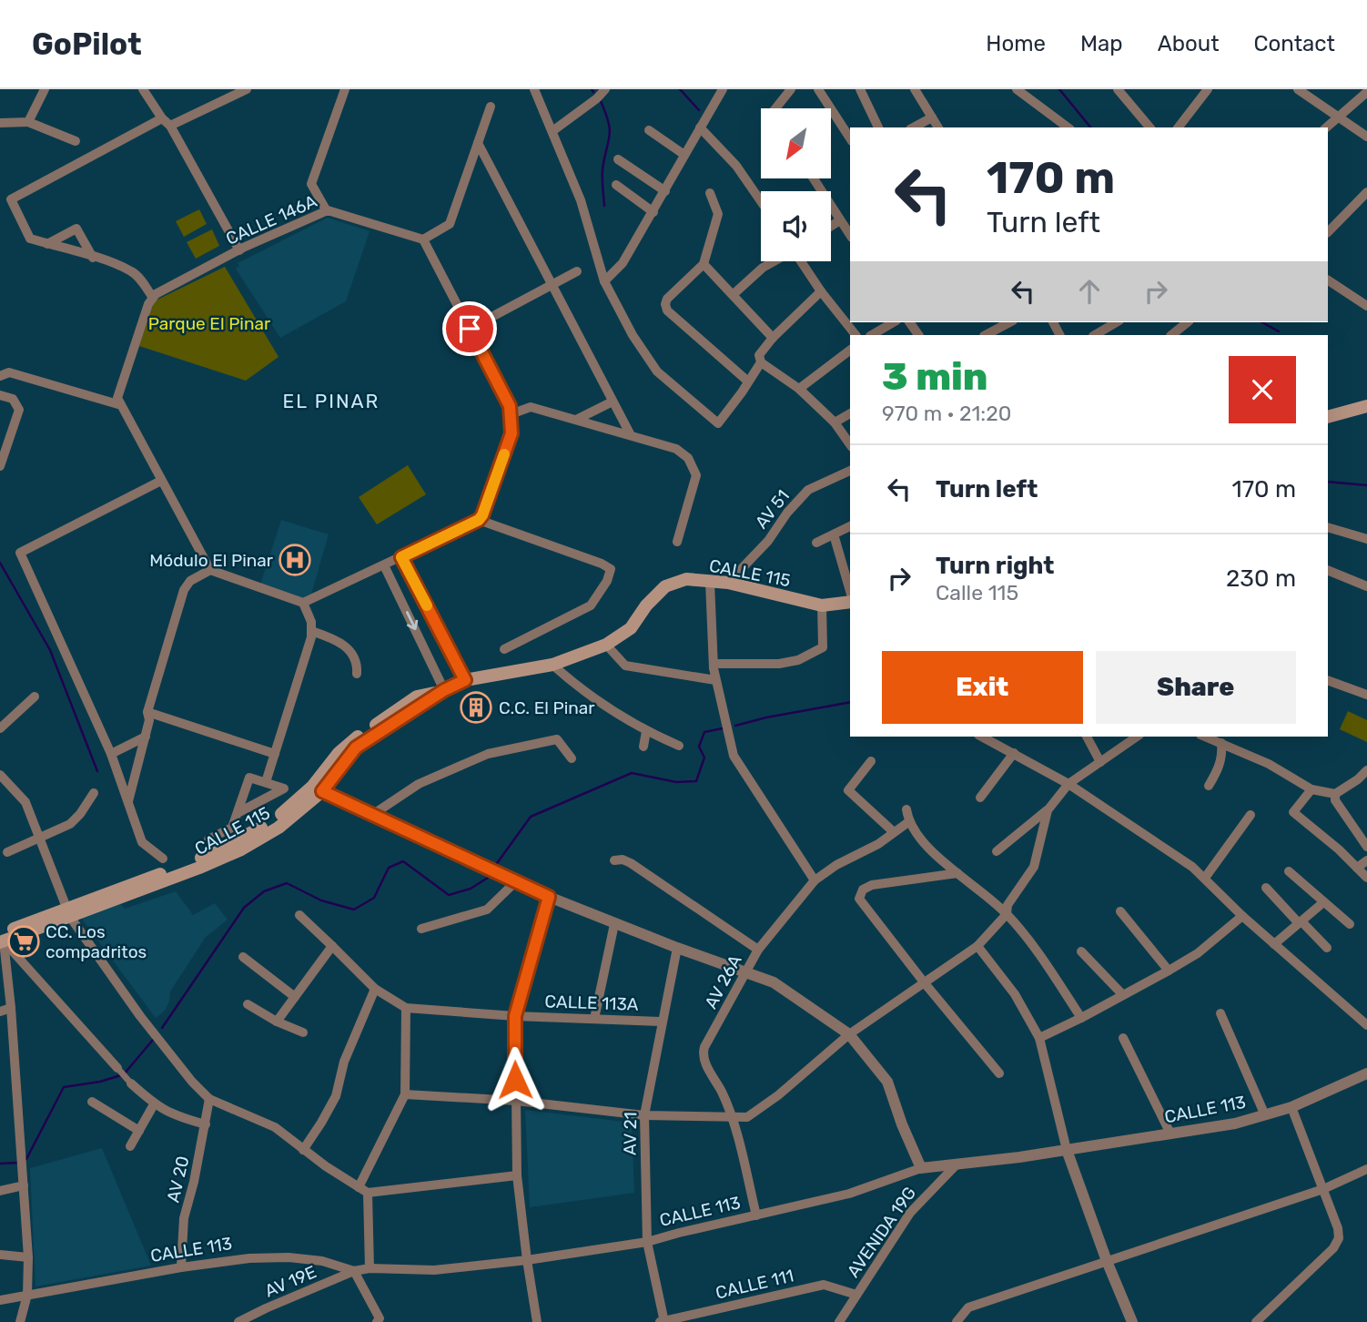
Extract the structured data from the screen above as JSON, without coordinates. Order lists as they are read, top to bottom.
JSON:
{
  "streets": {
    "main road": ["CALLE 115"],
    "street": [
      "CALLE 146A",
      "AV 51",
      "AV 26A",
      "CALLE 113A",
      "CALLE 113",
      "AV 21",
      "AV 20",
      "AVENIDA 19G",
      "AV 19E",
      "CALLE 111"
    ]
  },
  "crossings": [
    ["AV 51", "CALLE 115"],
    ["AV 26A", "CALLE 113"],
    ["CALLE 113A", "AV 21"],
    ["CALLE 113", "AV 21"],
    ["CALLE 113", "AV 20"],
    ["CALLE 113", "AVENIDA 19G"],
    ["CALLE 113", "AV 19E"],
    ["AV 21", "CALLE 111"],
    ["AVENIDA 19G", "CALLE 111"]
  ],
  "districts": ["EL PINAR"],
  "parks": ["Parque El Pinar"],
  "places": {
    "hospital": ["Módulo El Pinar"],
    "building": ["C.C. El Pinar"],
    "supermarket": ["CC. Los compadritos"]
  },
  "north": "bottom left",
  "page": {
    "header": "GoPilot",
    "nav": [
      "Home",
      "Map",
      "About",
      "Contact"
    ],
    "turn": ["170 m", "Turn left"],
    "heading": ["3 min", "970 m · 21:20"],
    "list": [
      {
        "name": "Turn left",
        "value": "170 m"
      },
      {
        "name": "Turn right",
        "note": "Calle 115",
        "value": "230 m"
      }
    ],
    "buttons": ["Exit", "Share"]
  }
}
